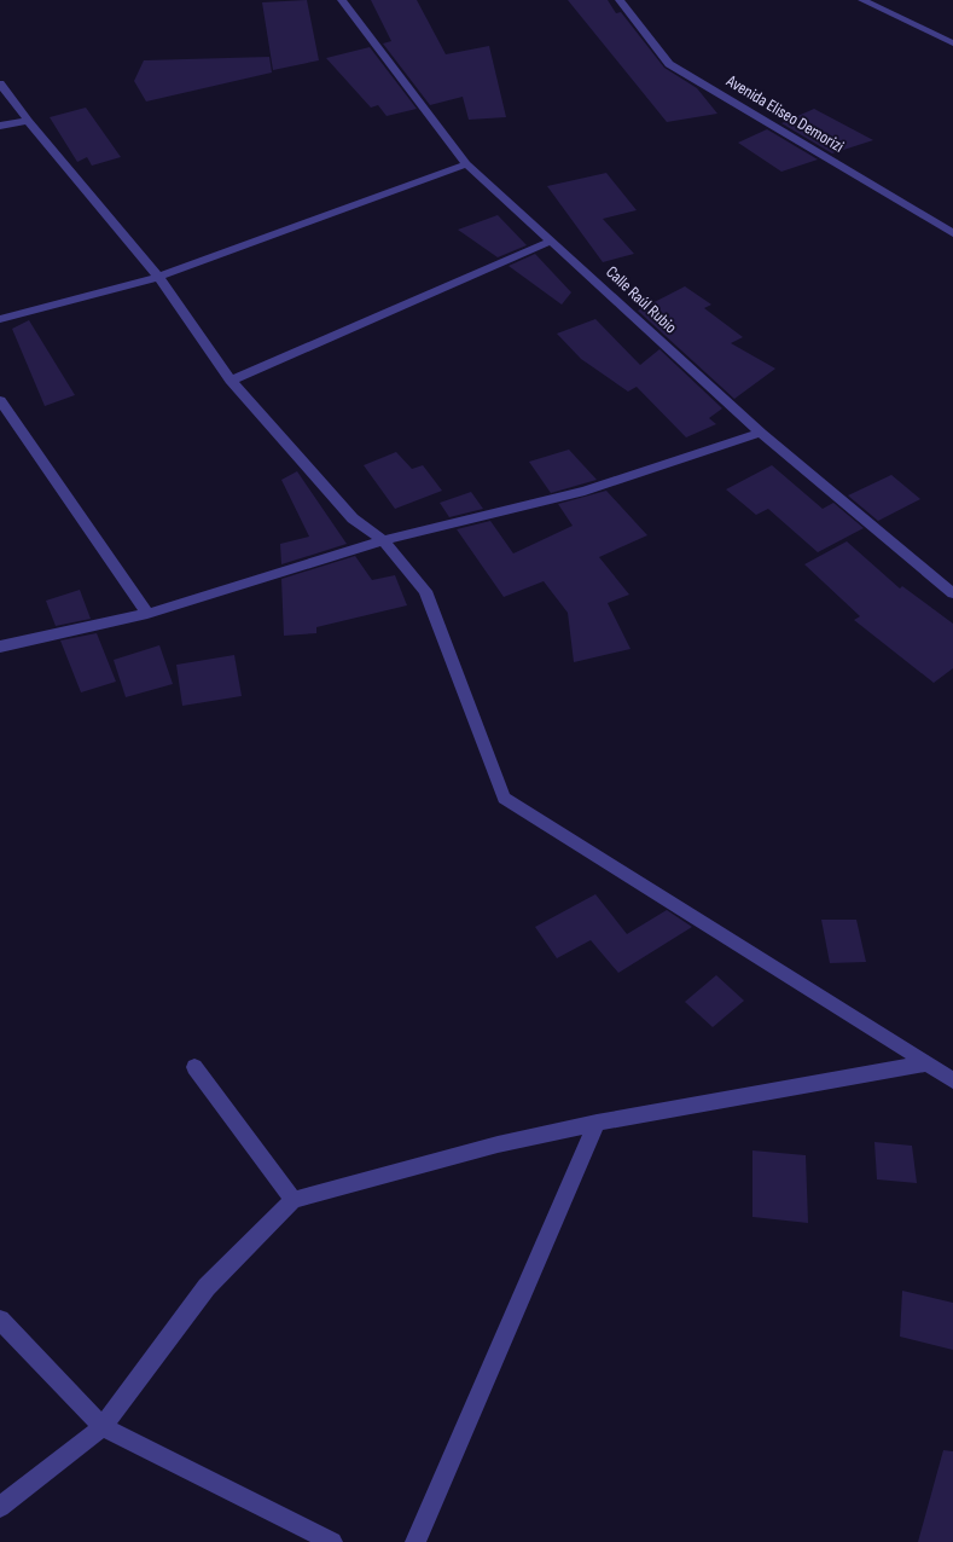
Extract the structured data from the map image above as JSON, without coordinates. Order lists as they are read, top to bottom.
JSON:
{
  "streets": {
    "street": ["Avenida Eliseo Demorizi", "Calle Raúl Rubio"]
  }
}
